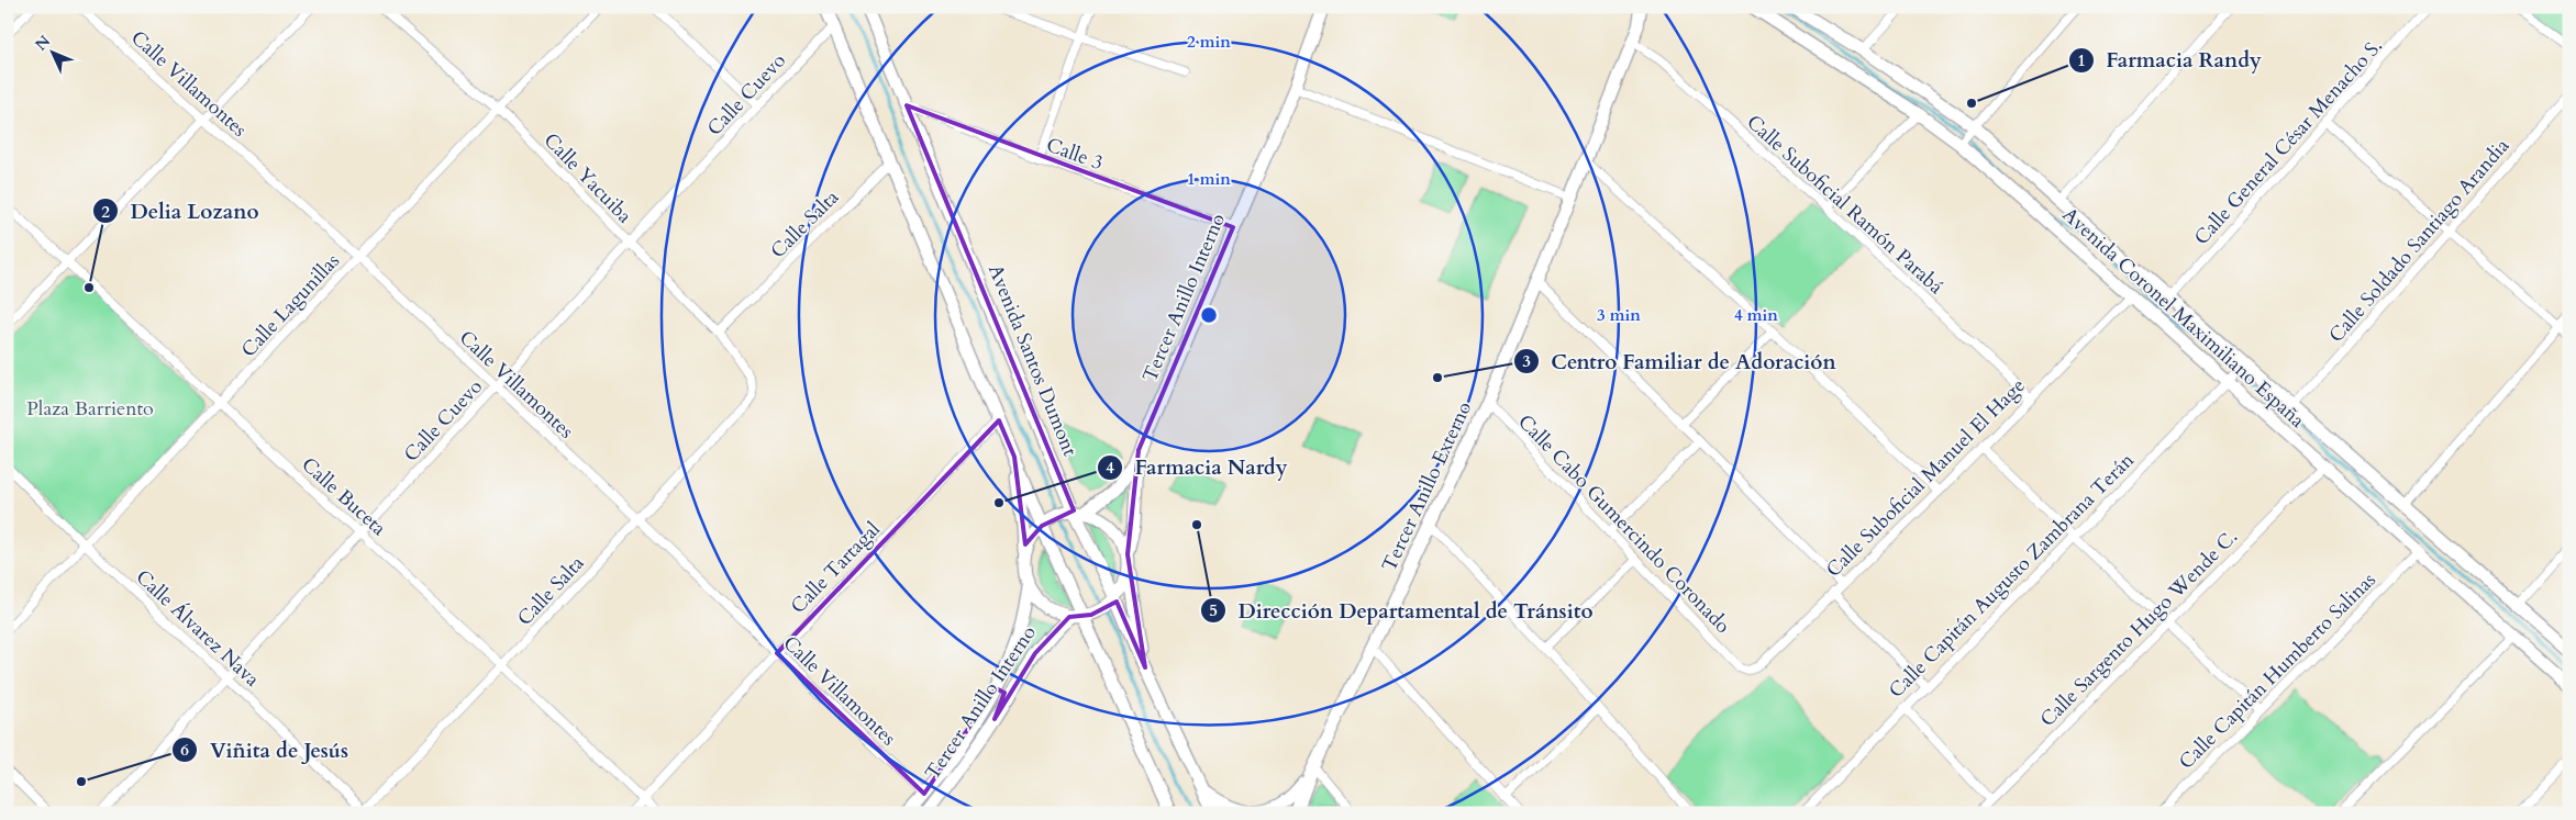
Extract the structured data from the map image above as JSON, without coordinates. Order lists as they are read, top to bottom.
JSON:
{
  "streets": {
    "street": [
      "Calle Villamontes",
      "Calle Cuevo",
      "Calle General César Menacho S.",
      "Calle 3",
      "Calle Yacuiba",
      "Calle Suboficial Ramón Parabá",
      "Calle Salta",
      "Calle Soldado Santiago Arandia",
      "Tercer Anillo Interno",
      "Calle Lagunillas",
      "Avenida Coronel Maximiliano España",
      "Avenida Santos Dumont",
      "Calle Suboficial Manuel El Hage",
      "Tercer Anillo Externo",
      "Calle Buceta",
      "Calle Cabo Gumercindo Coronado",
      "Calle Tartagal",
      "Calle Capitán Augusto Zambrana Terán",
      "Calle Álvarez Nava",
      "Calle Sargento Hugo Wende C.",
      "Calle Capitán Humberto Salinas"
    ]
  },
  "crossings": [
    ["Calle Villamontes", "Calle Cuevo"],
    ["Calle Villamontes", "Calle Salta"],
    ["Calle Villamontes", "Tercer Anillo Interno"],
    ["Calle Villamontes", "Calle Lagunillas"],
    ["Calle Villamontes", "Calle Tartagal"],
    ["Calle Cuevo", "Calle Yacuiba"],
    ["Calle Cuevo", "Calle Buceta"],
    ["Calle Cuevo", "Calle Álvarez Nava"],
    ["Calle General César Menacho S.", "Avenida Coronel Maximiliano España"],
    ["Calle 3", "Tercer Anillo Interno"],
    ["Calle 3", "Avenida Santos Dumont"],
    ["Calle Yacuiba", "Calle Salta"],
    ["Calle Yacuiba", "Calle Lagunillas"],
    ["Calle Suboficial Ramón Parabá", "Calle Suboficial Manuel El Hage"],
    ["Calle Suboficial Ramón Parabá", "Tercer Anillo Externo"],
    ["Calle Salta", "Calle Buceta"],
    ["Calle Salta", "Calle Álvarez Nava"],
    ["Calle Soldado Santiago Arandia", "Avenida Coronel Maximiliano España"],
    ["Tercer Anillo Interno", "Avenida Santos Dumont"],
    ["Calle Lagunillas", "Calle Buceta"],
    ["Calle Lagunillas", "Calle Álvarez Nava"],
    ["Avenida Coronel Maximiliano España", "Calle Suboficial Manuel El Hage"],
    ["Avenida Coronel Maximiliano España", "Calle Capitán Augusto Zambrana Terán"],
    ["Avenida Coronel Maximiliano España", "Calle Sargento Hugo Wende C."],
    ["Avenida Coronel Maximiliano España", "Calle Capitán Humberto Salinas"],
    ["Calle Suboficial Manuel El Hage", "Calle Cabo Gumercindo Coronado"],
    ["Tercer Anillo Externo", "Calle Cabo Gumercindo Coronado"],
    ["Calle Buceta", "Calle Tartagal"]
  ],
  "parks": ["Plaza Barriento"],
  "places": [
    "Farmacia Randy",
    "Delia Lozano",
    "Centro Familiar de Adoración",
    "Farmacia Nardy",
    "Dirección Departamental de Tránsito",
    "Viñita de Jesús"
  ],
  "north": "top left",
  "rings": [
    "2 min",
    "1 min",
    "3 min",
    "4 min"
  ]
}
